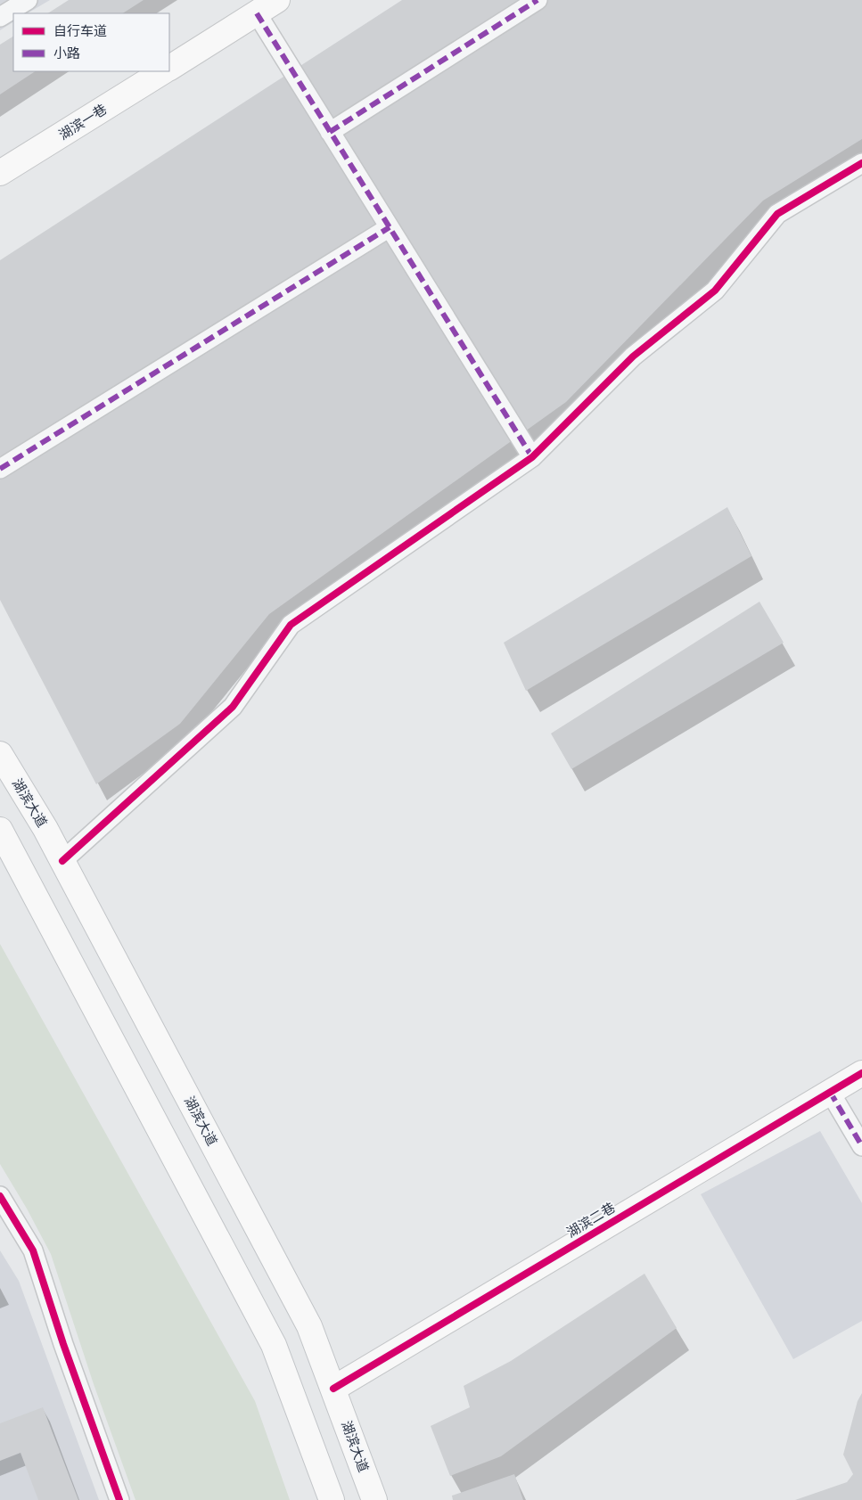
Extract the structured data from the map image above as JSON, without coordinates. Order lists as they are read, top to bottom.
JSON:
{
  "streets": {
    "main road": ["湖滨一巷", "湖滨大道", "湖滨二巷"]
  },
  "crossings": [
    ["湖滨大道", "湖滨二巷"]
  ],
  "legend": ["自行车道", "小路"]
}
